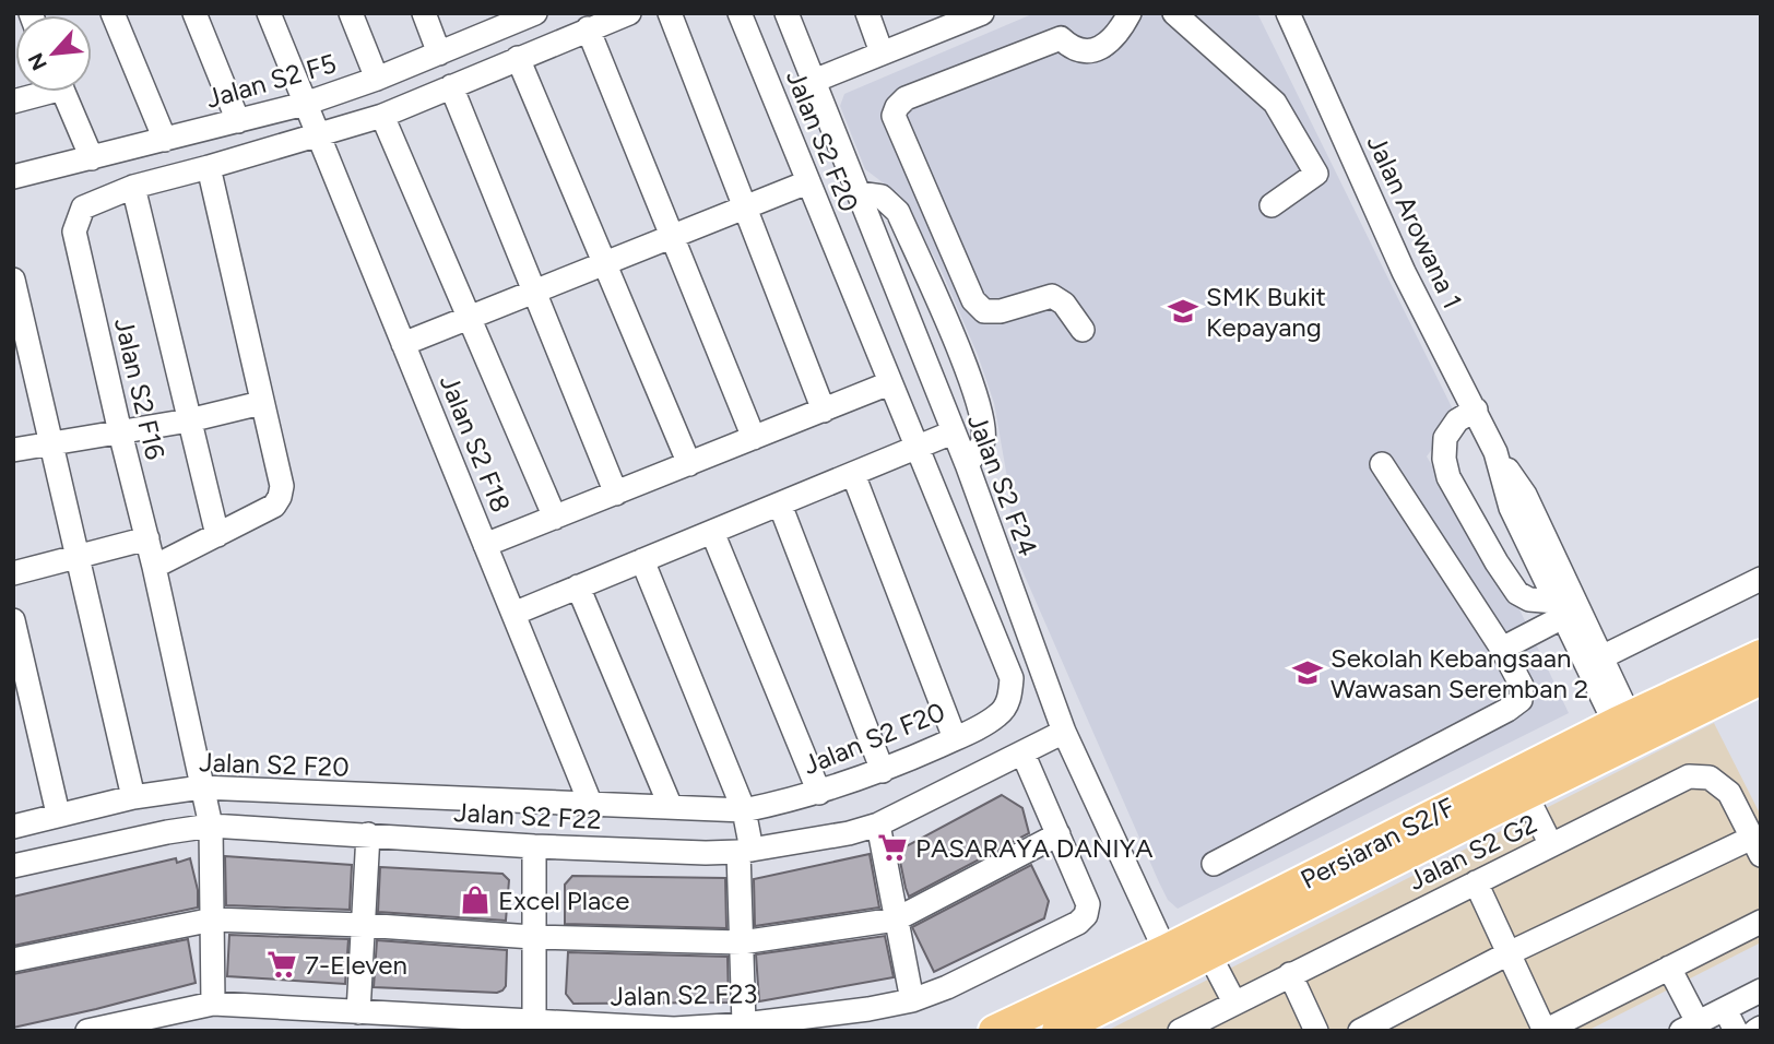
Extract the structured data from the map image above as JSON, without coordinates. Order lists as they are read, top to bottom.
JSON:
{
  "streets": {
    "main road": ["Persiaran S2/F"],
    "street": [
      "Jalan S2 F5",
      "Jalan S2 F20",
      "Jalan Arowana 1",
      "Jalan S2 F16",
      "Jalan S2 F18",
      "Jalan S2 F24",
      "Jalan S2 F22",
      "Jalan S2 G2",
      "Jalan S2 F23"
    ]
  },
  "crossings": [
    ["Jalan S2 F5", "Jalan S2 F18"],
    ["Jalan S2 F20", "Jalan S2 F16"],
    ["Jalan S2 F20", "Jalan S2 F18"],
    ["Jalan Arowana 1", "Persiaran S2/F"],
    ["Jalan S2 F16", "Jalan S2 F18"],
    ["Jalan S2 F16", "Jalan S2 F22"],
    ["Jalan S2 F16", "Jalan S2 F23"],
    ["Jalan S2 F24", "Jalan S2 F22"],
    ["Jalan S2 F24", "Persiaran S2/F"],
    ["Jalan S2 F22", "Jalan S2 F23"]
  ],
  "places": {
    "school or university": ["SMK Bukit Kepayang", "Sekolah Kebangsaan Wawasan Seremban 2"],
    "supermarket": ["PASARAYA DANIYA", "7-Eleven"],
    "shop": ["Excel Place"]
  },
  "north": "bottom left"
}
